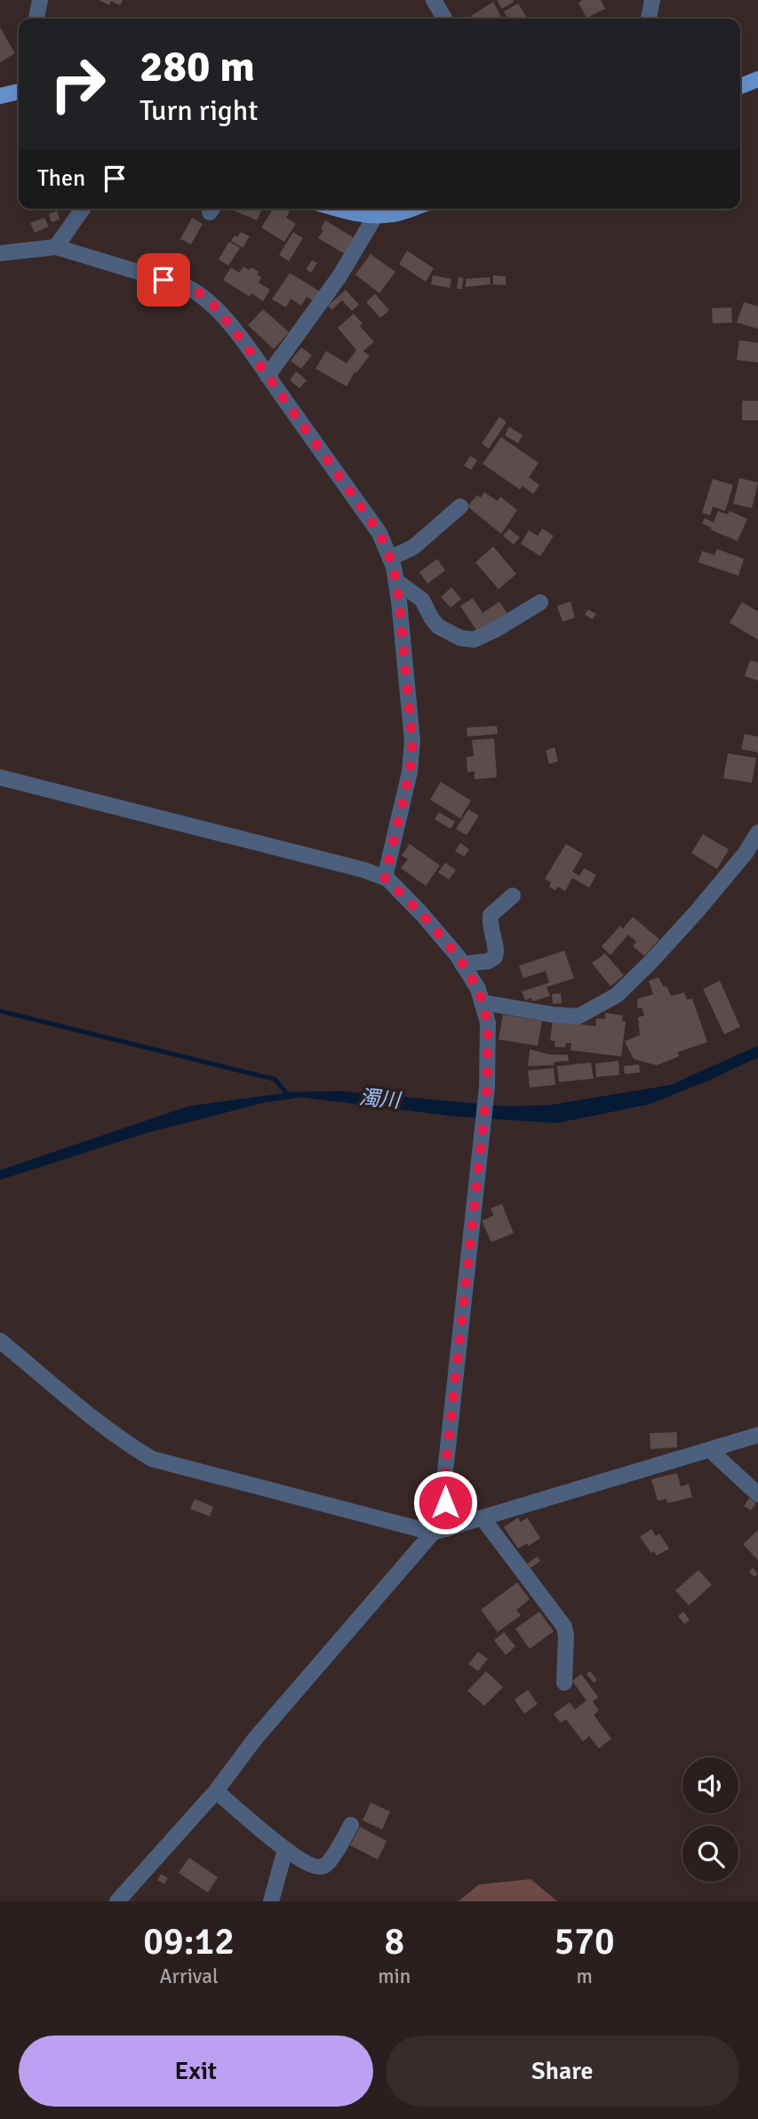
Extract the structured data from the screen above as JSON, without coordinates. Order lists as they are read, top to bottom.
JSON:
{
  "water": ["濁川"],
  "page": {
    "turn": ["280 m", "Turn right"],
    "then": "Then",
    "eta": [
      "09:12",
      "Arrival",
      "8",
      "min",
      "570",
      "m"
    ],
    "buttons": ["Exit", "Share"]
  }
}
